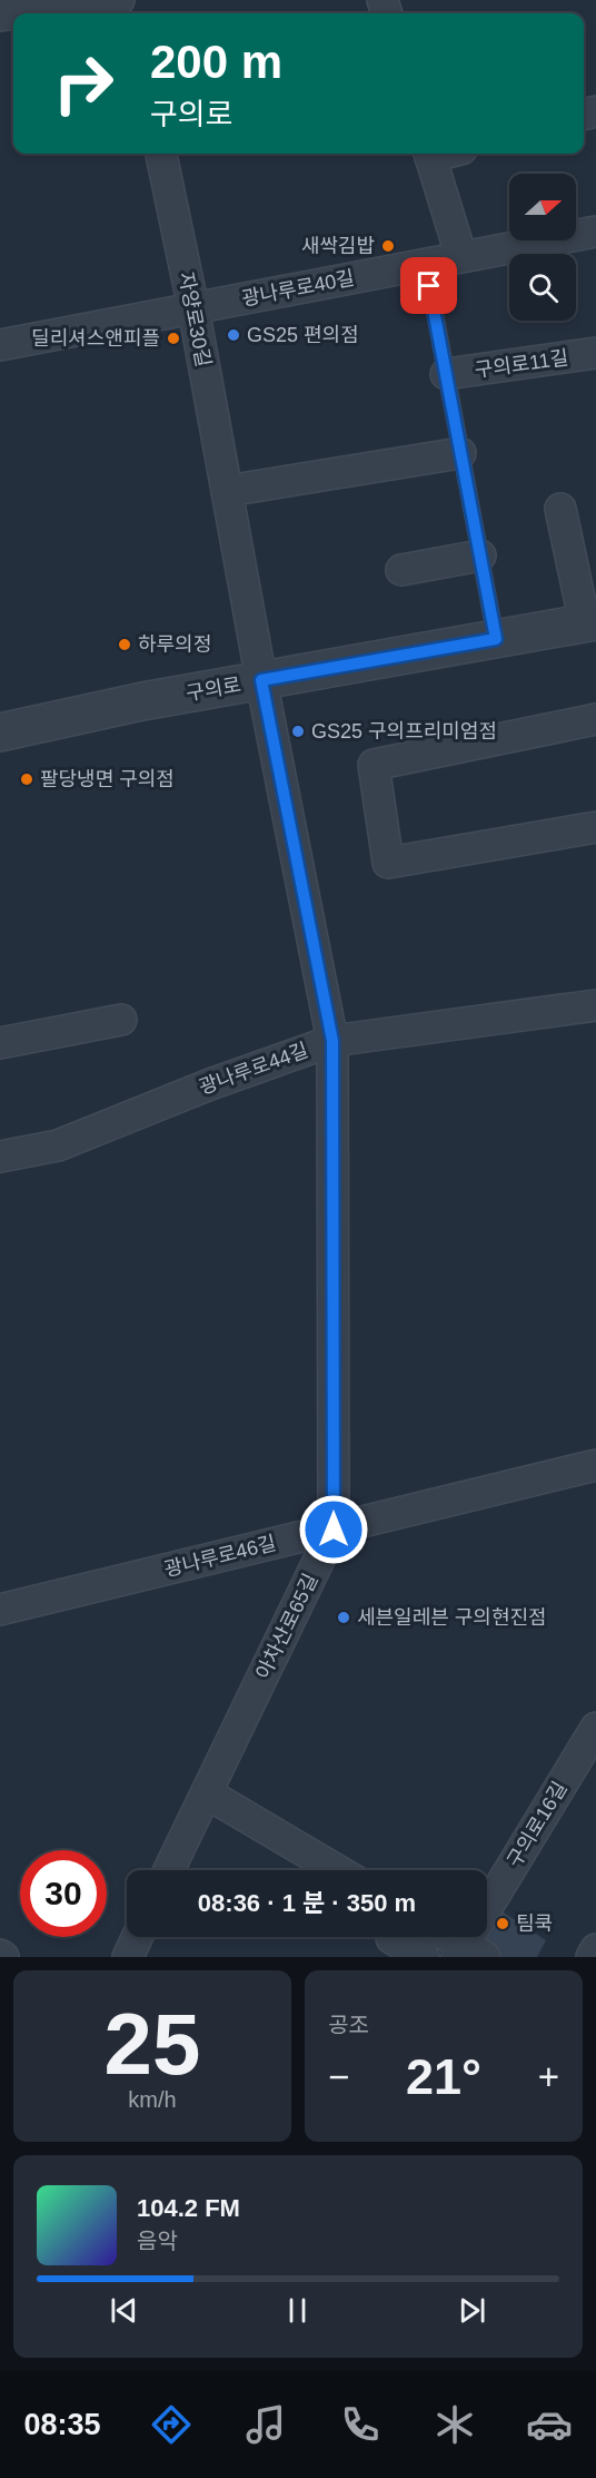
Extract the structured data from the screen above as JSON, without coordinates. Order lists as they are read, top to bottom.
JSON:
{
  "streets": {
    "street": [
      "광나루로40길",
      "자양로30길",
      "구의로11길",
      "구의로",
      "광나루로44길",
      "광나루로46길",
      "아차산로65길",
      "구의로16길"
    ]
  },
  "crossings": [
    ["광나루로40길", "자양로30길"],
    ["광나루로40길", "구의로11길"],
    ["자양로30길", "구의로"],
    ["자양로30길", "아차산로65길"],
    ["구의로11길", "구의로"],
    ["구의로", "아차산로65길"],
    ["광나루로44길", "아차산로65길"],
    ["광나루로46길", "아차산로65길"]
  ],
  "places": [
    "새싹김밥",
    "GS25 편의점",
    "딜리셔스앤피플",
    "하루의정",
    "GS25 구의프리미엄점",
    "팔당냉면 구의점",
    "세븐일레븐 구의현진점",
    "팀쿡"
  ],
  "north": "right",
  "page": {
    "turn": ["200 m", "구의로"],
    "limit": "30",
    "trip": "08:36 · 1 분 · 350 m",
    "tile": [
      ["25", "km/h"],
      "공조"
    ],
    "heat": ["−", "21°", "+"],
    "song": ["104.2 FM", "음악"],
    "tabs": "08:35"
  }
}
